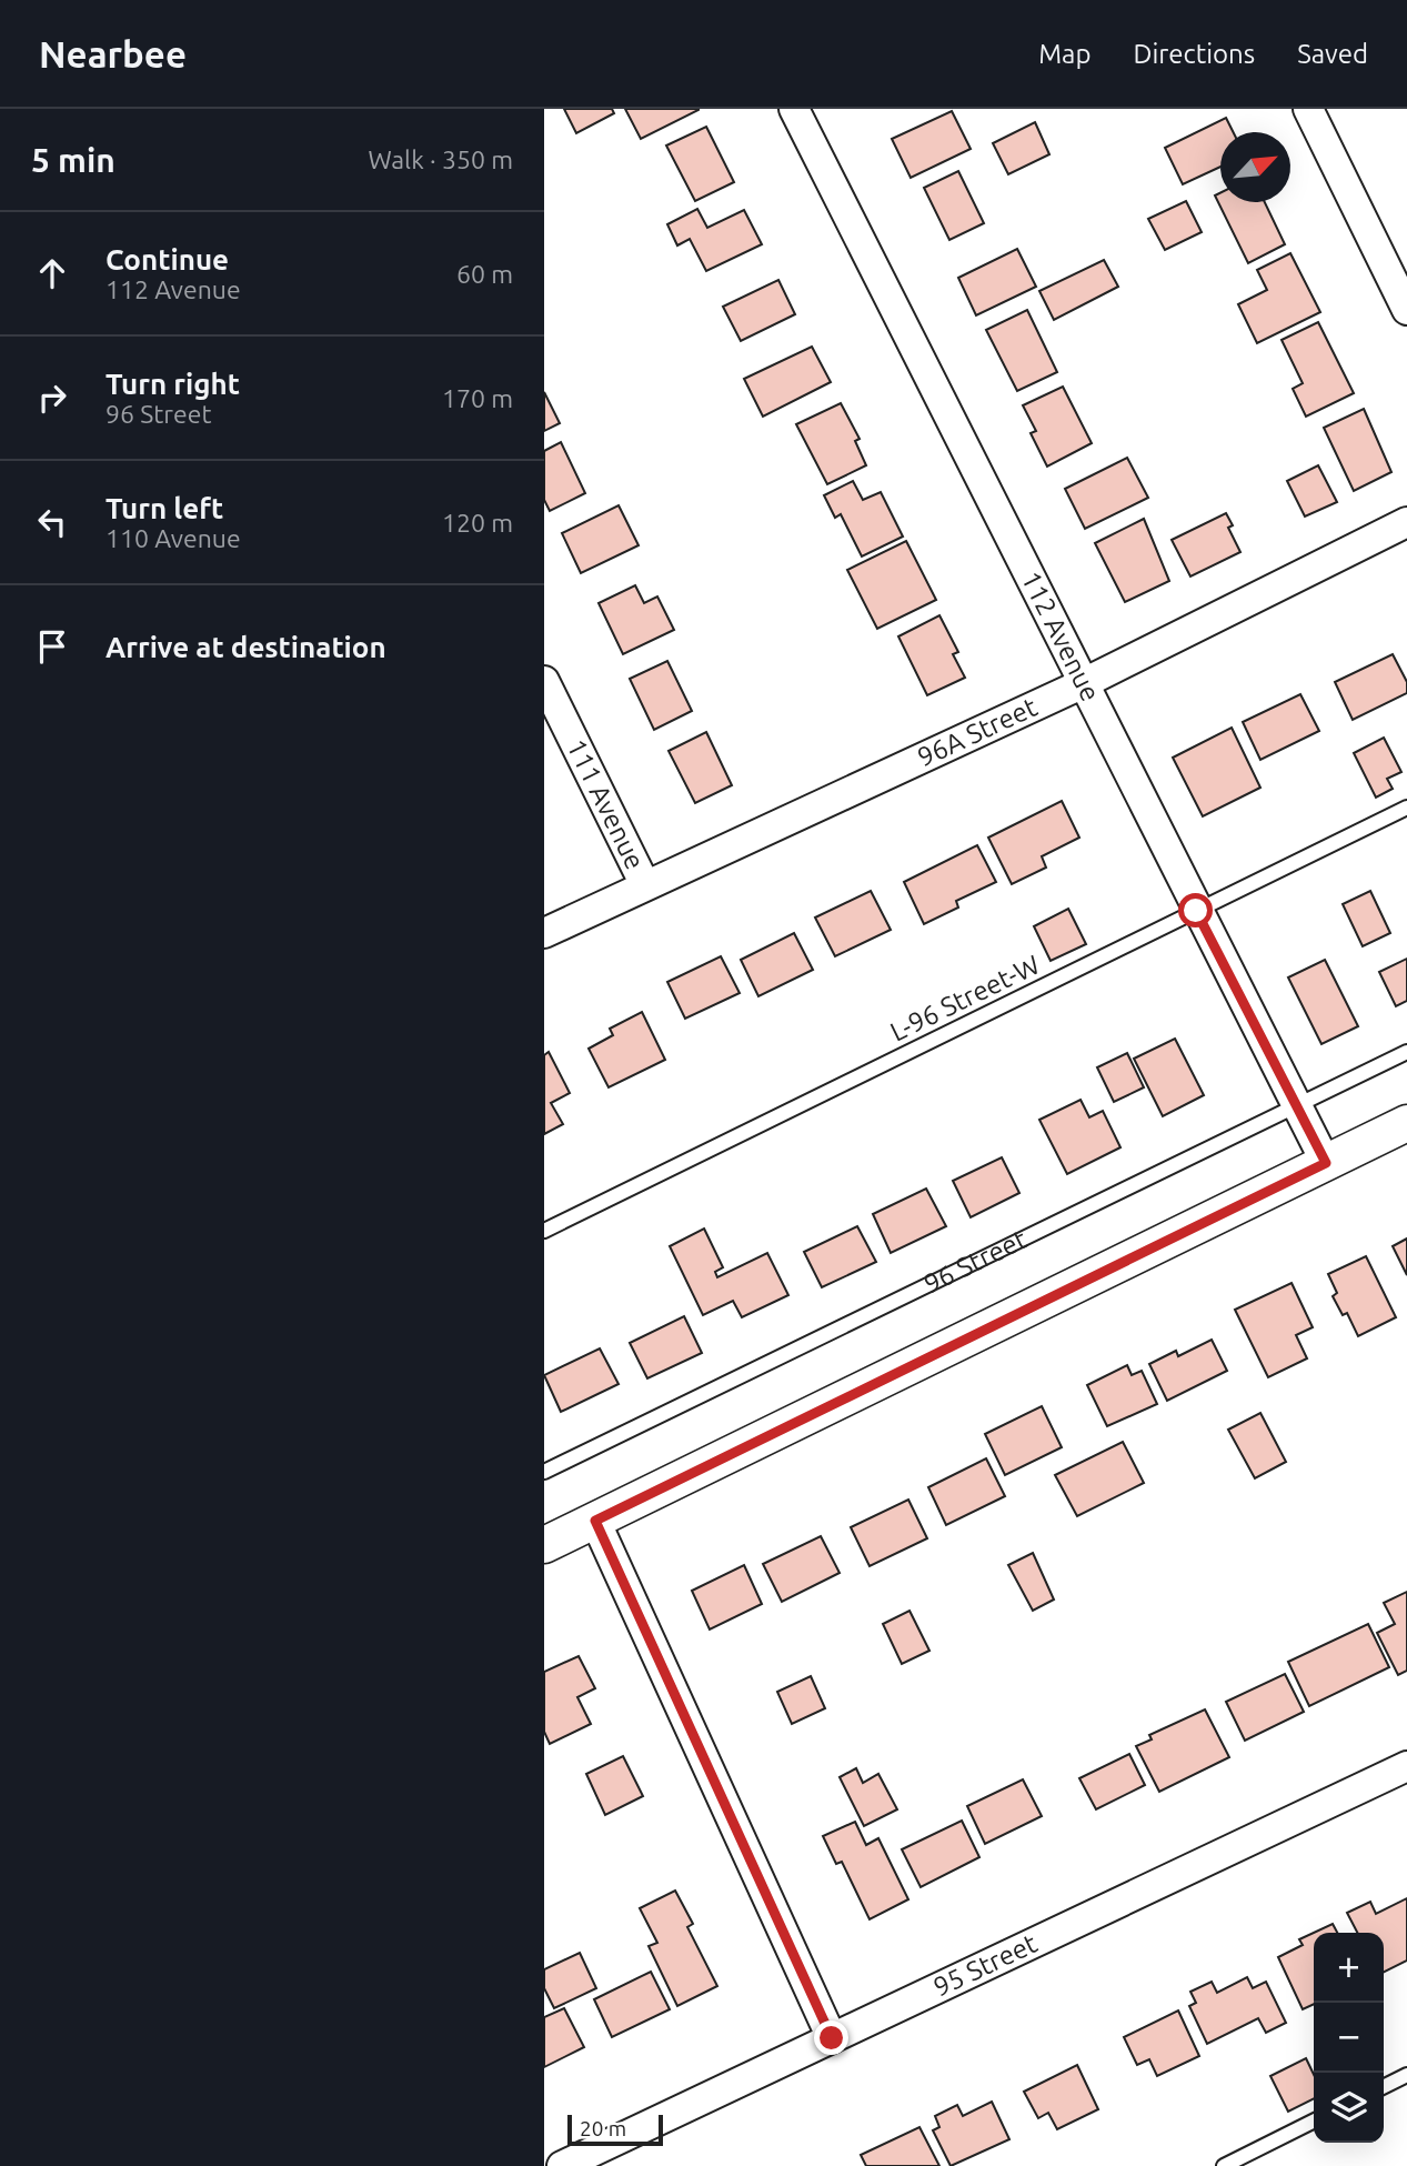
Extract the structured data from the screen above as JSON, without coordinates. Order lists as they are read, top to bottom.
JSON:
{
  "streets": {
    "street": [
      "112 Avenue",
      "96A Street",
      "111 Avenue",
      "95 Street"
    ],
    "lane": ["L-96 Street-W", "96 Street"]
  },
  "crossings": [
    ["112 Avenue", "96A Street"],
    ["112 Avenue", "L-96 Street-W"],
    ["112 Avenue", "96 Street"],
    ["96A Street", "111 Avenue"]
  ],
  "scale_bar": "20 m",
  "north": "top right",
  "page": {
    "header": "Nearbee",
    "nav": ["Map", "Directions", "Saved"],
    "heading": ["5 min", "Walk · 350 m"],
    "list": [
      ["Continue", "112 Avenue", "60 m"],
      ["Turn right", "96 Street", "170 m"],
      ["Turn left", "110 Avenue", "120 m"],
      "Arrive at destination"
    ],
    "map_buttons": ["+", "−"],
    "scale": "20 m"
  }
}
